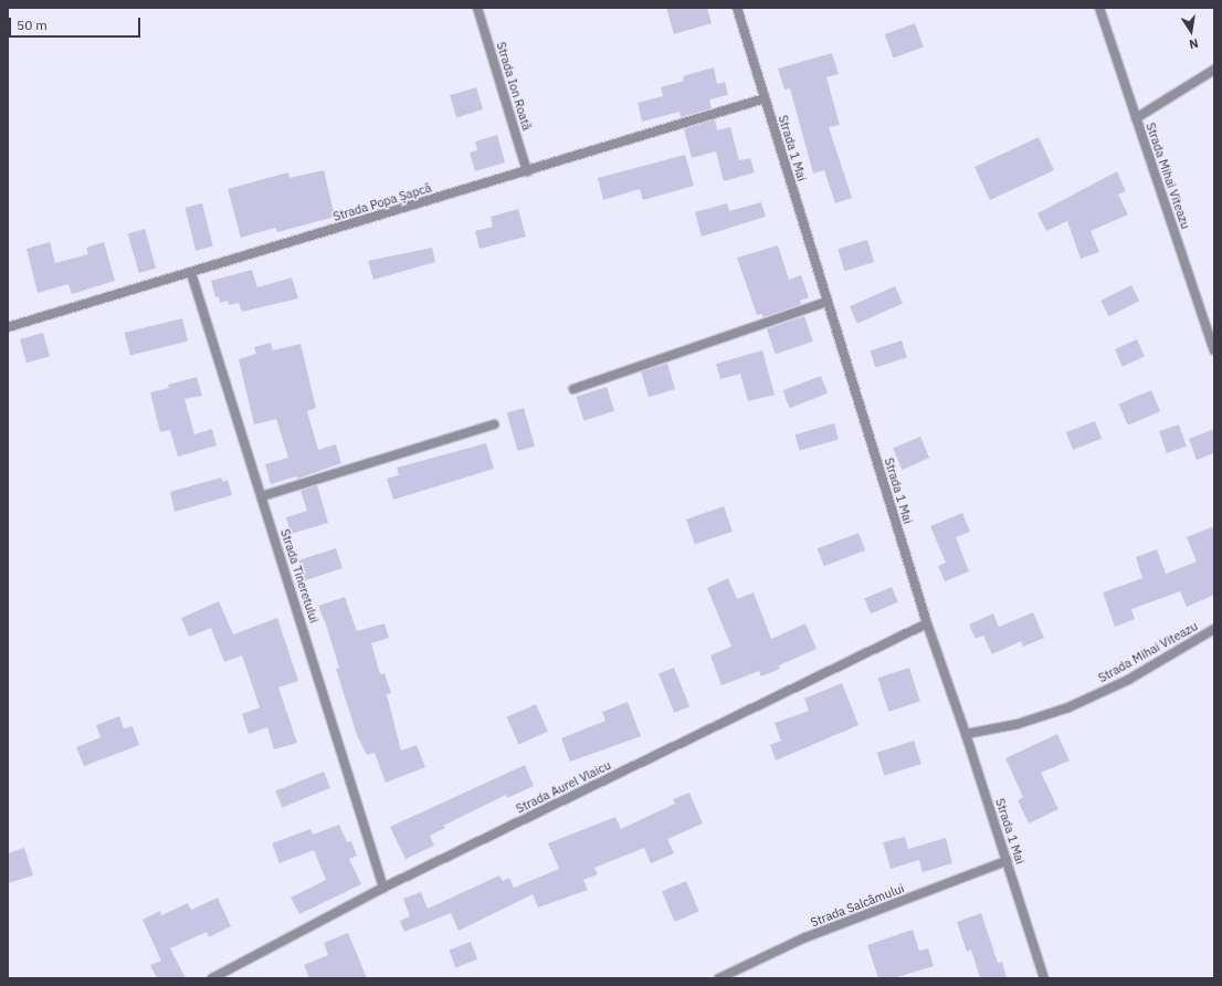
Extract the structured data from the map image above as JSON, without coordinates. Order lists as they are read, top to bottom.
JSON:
{
  "streets": {
    "street": [
      "Strada Ion Roată",
      "Strada 1 Mai",
      "Strada Mihai Viteazu",
      "Strada Popa Șapcă",
      "Strada Tineretului",
      "Strada Aurel Vlaicu",
      "Strada Salcâmului"
    ]
  },
  "crossings": [
    ["Strada Ion Roată", "Strada Popa Șapcă"],
    ["Strada 1 Mai", "Strada Mihai Viteazu"],
    ["Strada 1 Mai", "Strada Popa Șapcă"],
    ["Strada 1 Mai", "Strada Aurel Vlaicu"],
    ["Strada 1 Mai", "Strada Salcâmului"],
    ["Strada Popa Șapcă", "Strada Tineretului"],
    ["Strada Tineretului", "Strada Aurel Vlaicu"]
  ],
  "scale_bar": "50 m",
  "north": "bottom"
}
